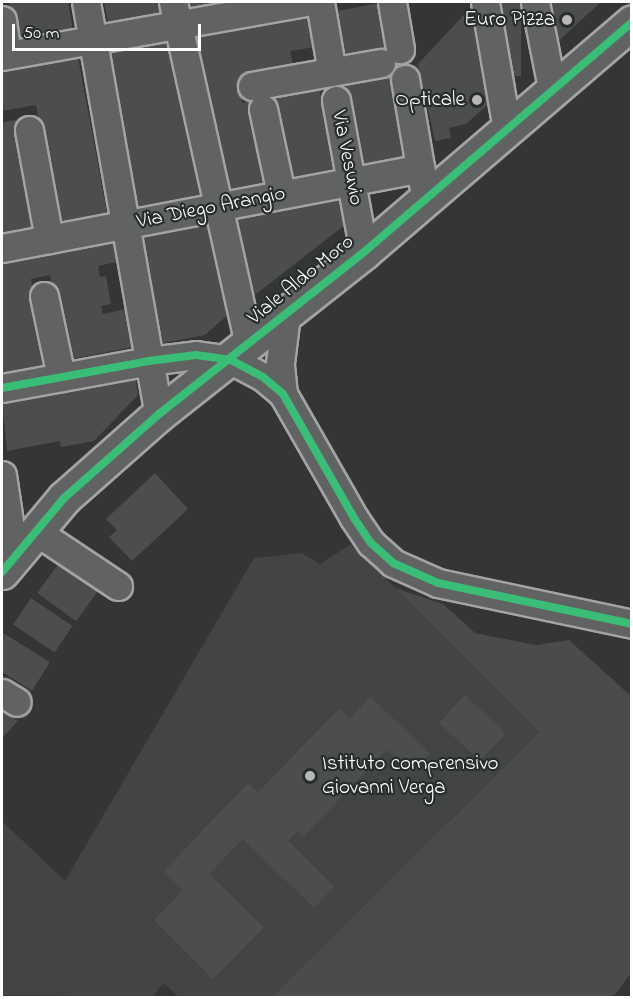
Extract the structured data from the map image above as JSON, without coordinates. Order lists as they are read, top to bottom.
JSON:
{
  "streets": {
    "street": ["Via Vesuvio", "Via Diego Arangio", "Viale Aldo Moro"]
  },
  "crossings": [
    ["Via Vesuvio", "Via Diego Arangio"],
    ["Via Vesuvio", "Viale Aldo Moro"],
    ["Via Diego Arangio", "Viale Aldo Moro"]
  ],
  "places": ["Euro Pizza", "Opticale", "Istituto comprensivo Giovanni Verga"],
  "scale_bar": "50 m"
}
